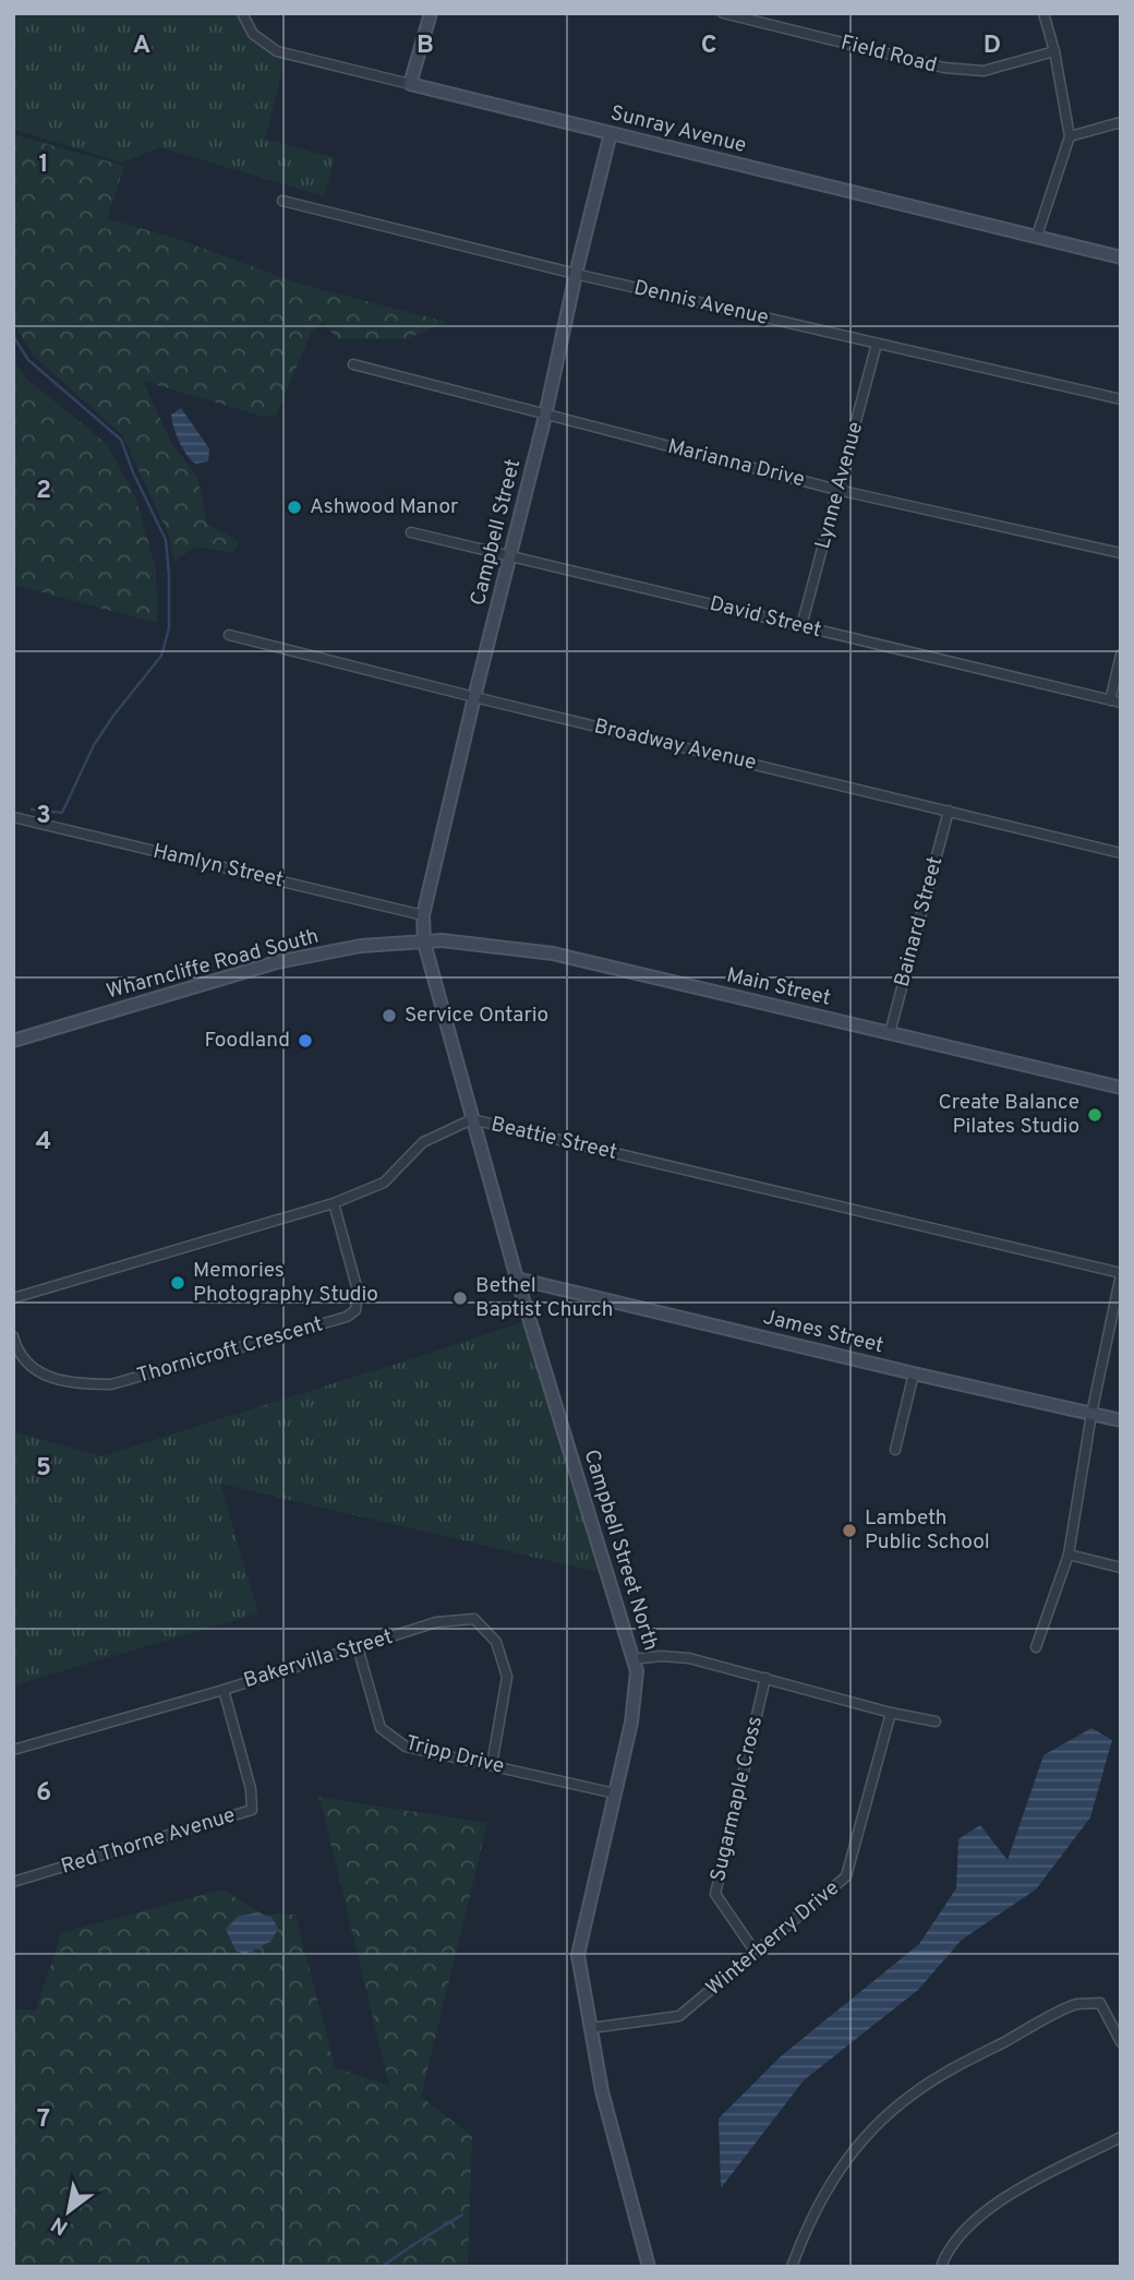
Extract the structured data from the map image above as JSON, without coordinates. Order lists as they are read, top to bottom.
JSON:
{
  "streets": {
    "street": [
      "Field Road",
      "Sunray Avenue",
      "Dennis Avenue",
      "Marianna Drive",
      "Lynne Avenue",
      "Campbell Street",
      "David Street",
      "Broadway Avenue",
      "Hamlyn Street",
      "Bainard Street",
      "Wharncliffe Road South",
      "Main Street",
      "Beattie Street",
      "James Street",
      "Thornicroft Crescent",
      "Campbell Street North",
      "Bakervilla Street",
      "Tripp Drive",
      "Sugarmaple Cross",
      "Red Thorne Avenue",
      "Winterberry Drive"
    ]
  },
  "crossings": [
    ["Sunray Avenue", "Campbell Street"],
    ["Dennis Avenue", "Lynne Avenue"],
    ["Dennis Avenue", "Campbell Street"],
    ["Marianna Drive", "Lynne Avenue"],
    ["Marianna Drive", "Campbell Street"],
    ["Lynne Avenue", "David Street"],
    ["Campbell Street", "David Street"],
    ["Campbell Street", "Broadway Avenue"],
    ["Campbell Street", "Hamlyn Street"],
    ["Campbell Street", "Wharncliffe Road South"],
    ["Campbell Street", "Main Street"],
    ["Campbell Street", "Campbell Street North"],
    ["Broadway Avenue", "Bainard Street"],
    ["Bainard Street", "Main Street"],
    ["Wharncliffe Road South", "Main Street"],
    ["Wharncliffe Road South", "Campbell Street North"],
    ["Main Street", "Campbell Street North"],
    ["Beattie Street", "Thornicroft Crescent"],
    ["Beattie Street", "Campbell Street North"],
    ["James Street", "Campbell Street North"],
    ["Campbell Street North", "Tripp Drive"],
    ["Campbell Street North", "Winterberry Drive"],
    ["Bakervilla Street", "Tripp Drive"],
    ["Bakervilla Street", "Red Thorne Avenue"],
    ["Sugarmaple Cross", "Winterberry Drive"]
  ],
  "places": [
    "Ashwood Manor",
    "Service Ontario",
    "Foodland",
    "Create Balance Pilates Studio",
    "Memories Photography Studio",
    "Bethel Baptist Church",
    "Lambeth Public School"
  ],
  "north": "bottom left",
  "grid": {
    "columns": [
      "A",
      "B",
      "C",
      "D"
    ],
    "rows": [
      "1",
      "2",
      "3",
      "4",
      "5",
      "6",
      "7"
    ]
  }
}
